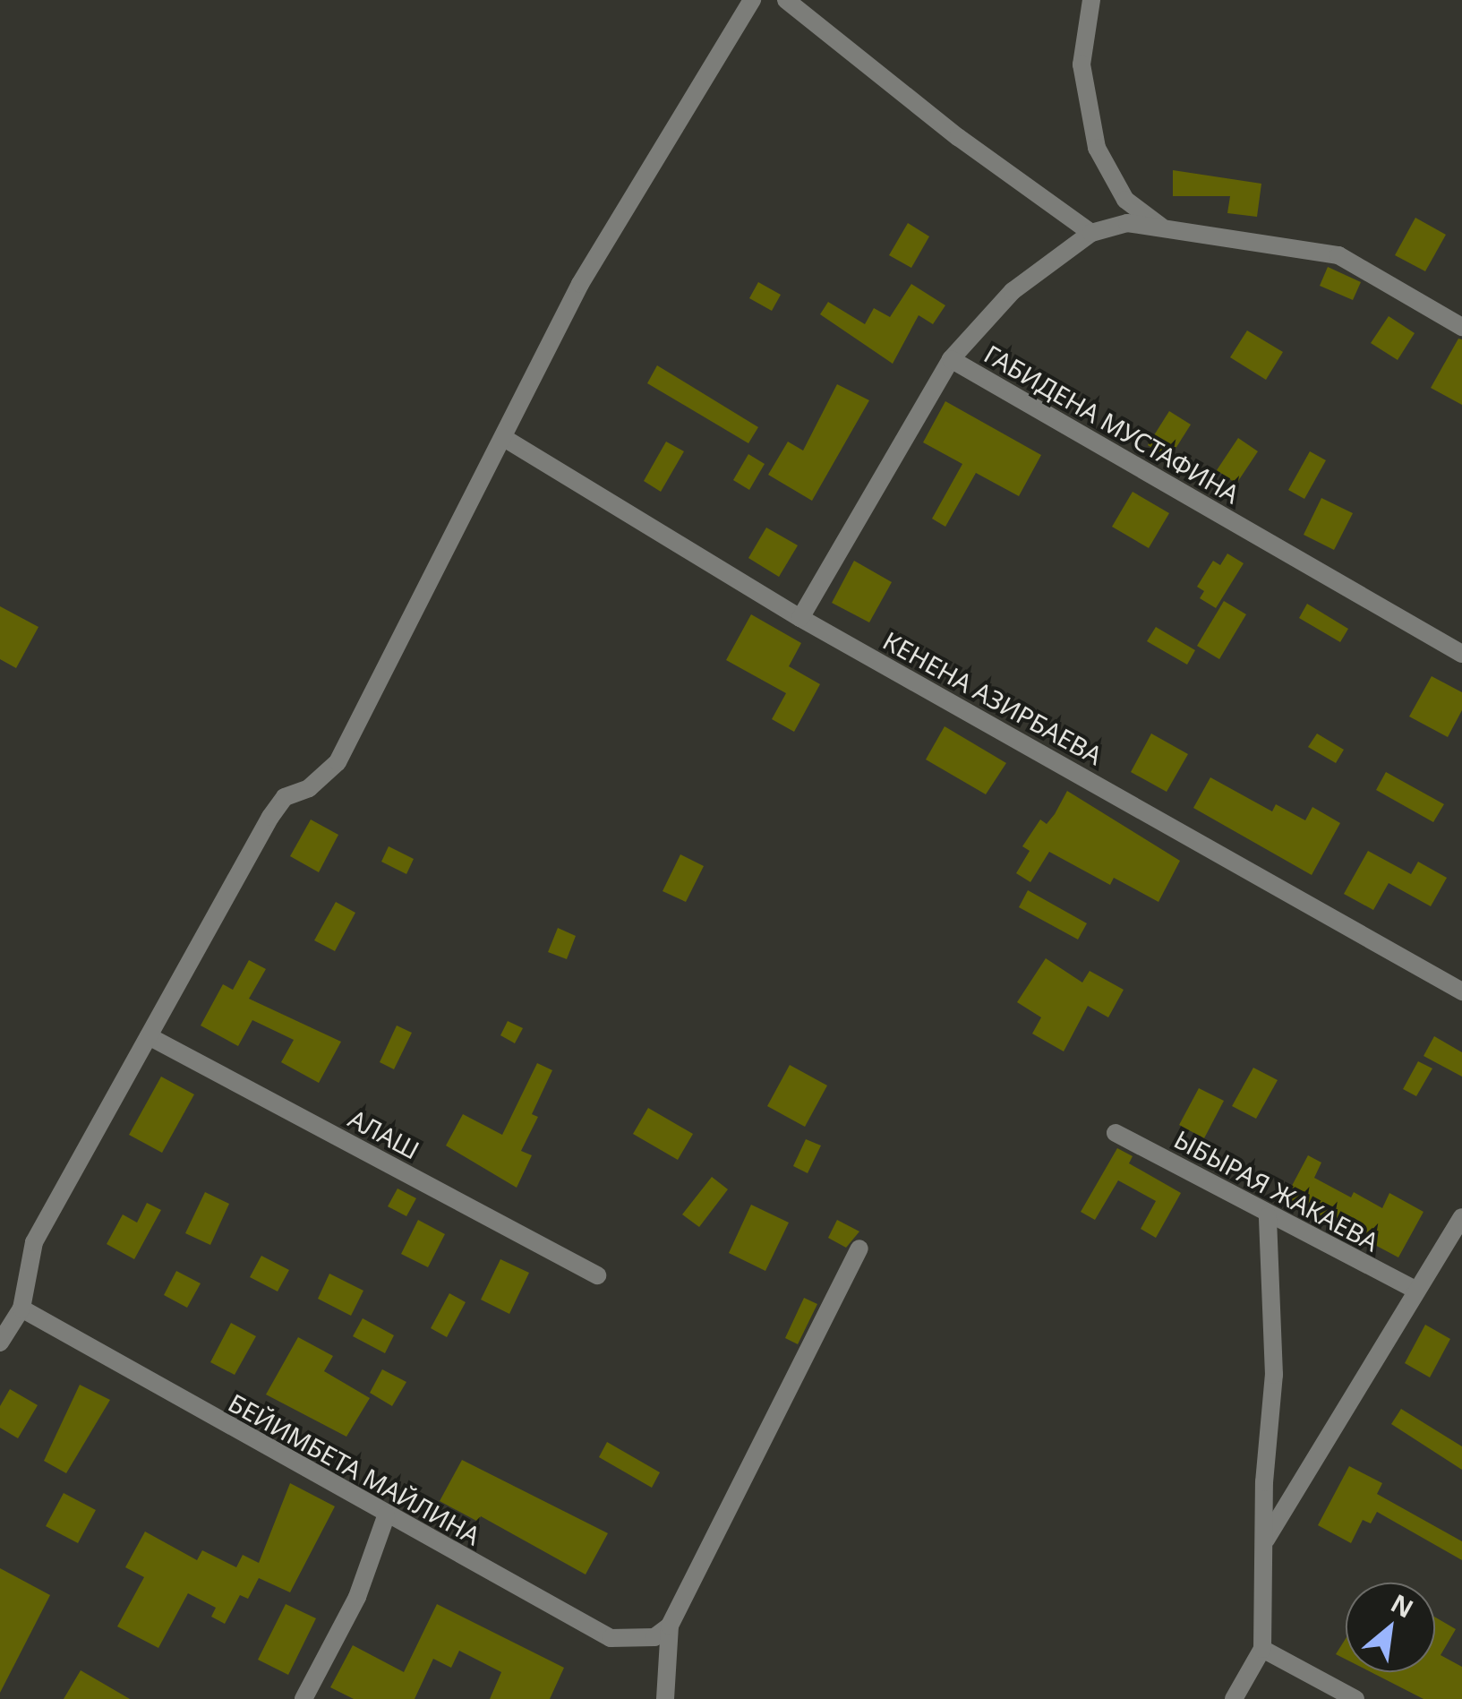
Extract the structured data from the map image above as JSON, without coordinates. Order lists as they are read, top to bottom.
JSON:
{
  "streets": {
    "street": [
      "ГАБИДЕНА МУСТАФИНА",
      "КЕНЕНА АЗИРБАЕВА",
      "АЛАШ",
      "ЫБЫРАЯ ЖАКАЕВА",
      "БЕЙИМБЕТА МАЙЛИНА"
    ]
  },
  "crossings": [
    ["ГАБИДЕНА МУСТАФИНА", "КЕНЕНА АЗИРБАЕВА"]
  ],
  "north": "top right"
}
